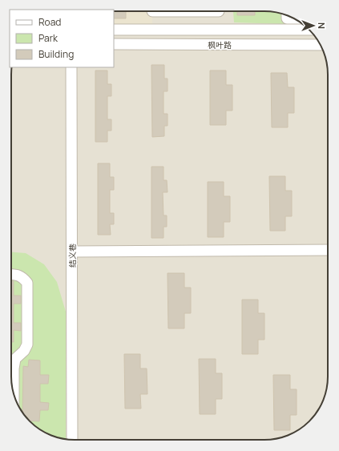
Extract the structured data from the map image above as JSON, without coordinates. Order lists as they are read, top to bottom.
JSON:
{
  "streets": {
    "street": ["枫叶路", "结义巷"]
  },
  "legend": ["Road", "Park", "Building"],
  "north": "right"
}
